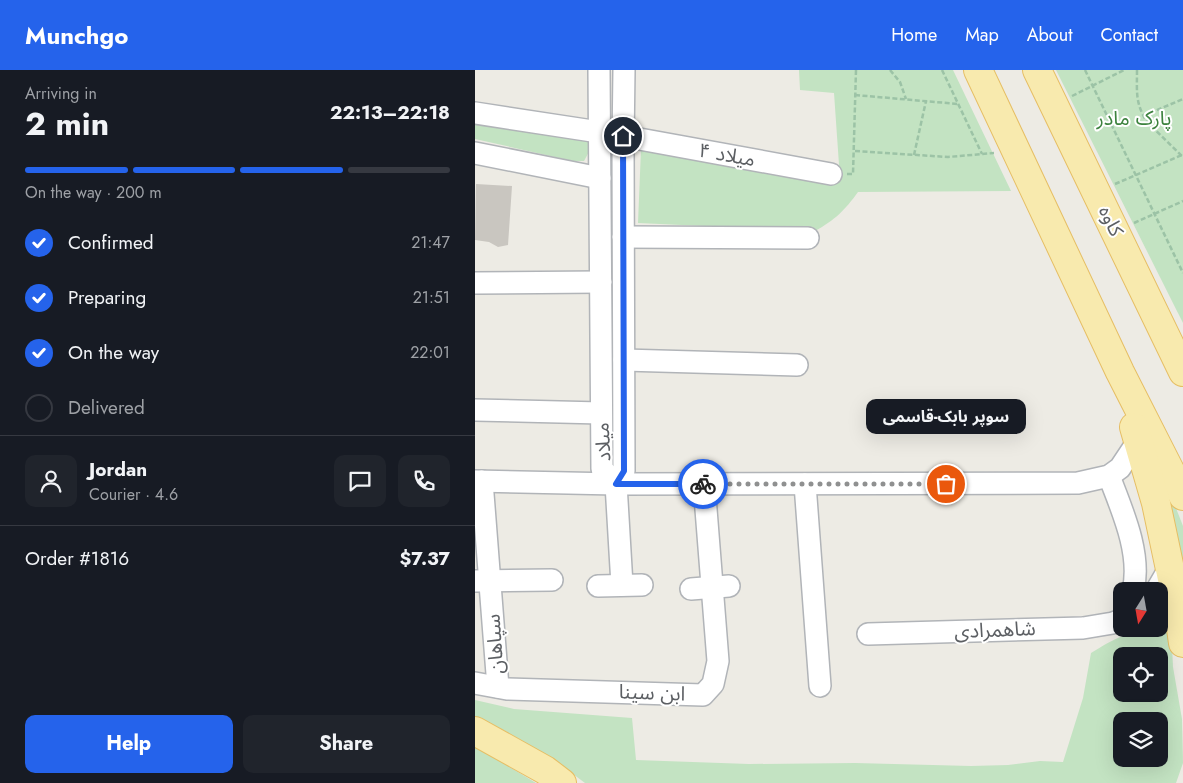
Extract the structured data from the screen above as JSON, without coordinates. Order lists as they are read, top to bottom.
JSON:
{
  "streets": {
    "main road": ["کاوه"],
    "street": [
      "میلاد ۴",
      "میلاد",
      "شاهمرادی",
      "سپاهان",
      "ابن سینا"
    ]
  },
  "crossings": [
    ["میلاد ۴", "میلاد"],
    ["سپاهان", "ابن سینا"]
  ],
  "parks": ["پارک مادر"],
  "places": ["سوپر بابک-قاسمی"],
  "north": "bottom",
  "page": {
    "header": "Munchgo",
    "nav": [
      "Home",
      "Map",
      "About",
      "Contact"
    ],
    "heading": ["2 min", "Arriving in", "22:13–22:18"],
    "panel": [
      "Jordan",
      "Courier · 4.6",
      "Order #1816",
      "$7.37"
    ],
    "bar": "On the way · 200 m",
    "list": [
      ["Confirmed", "21:47"],
      ["Preparing", "21:51"],
      ["On the way", "22:01"],
      "Delivered"
    ],
    "bubble": "سوپر بابک-قاسمی",
    "buttons": ["Help", "Share"]
  }
}
